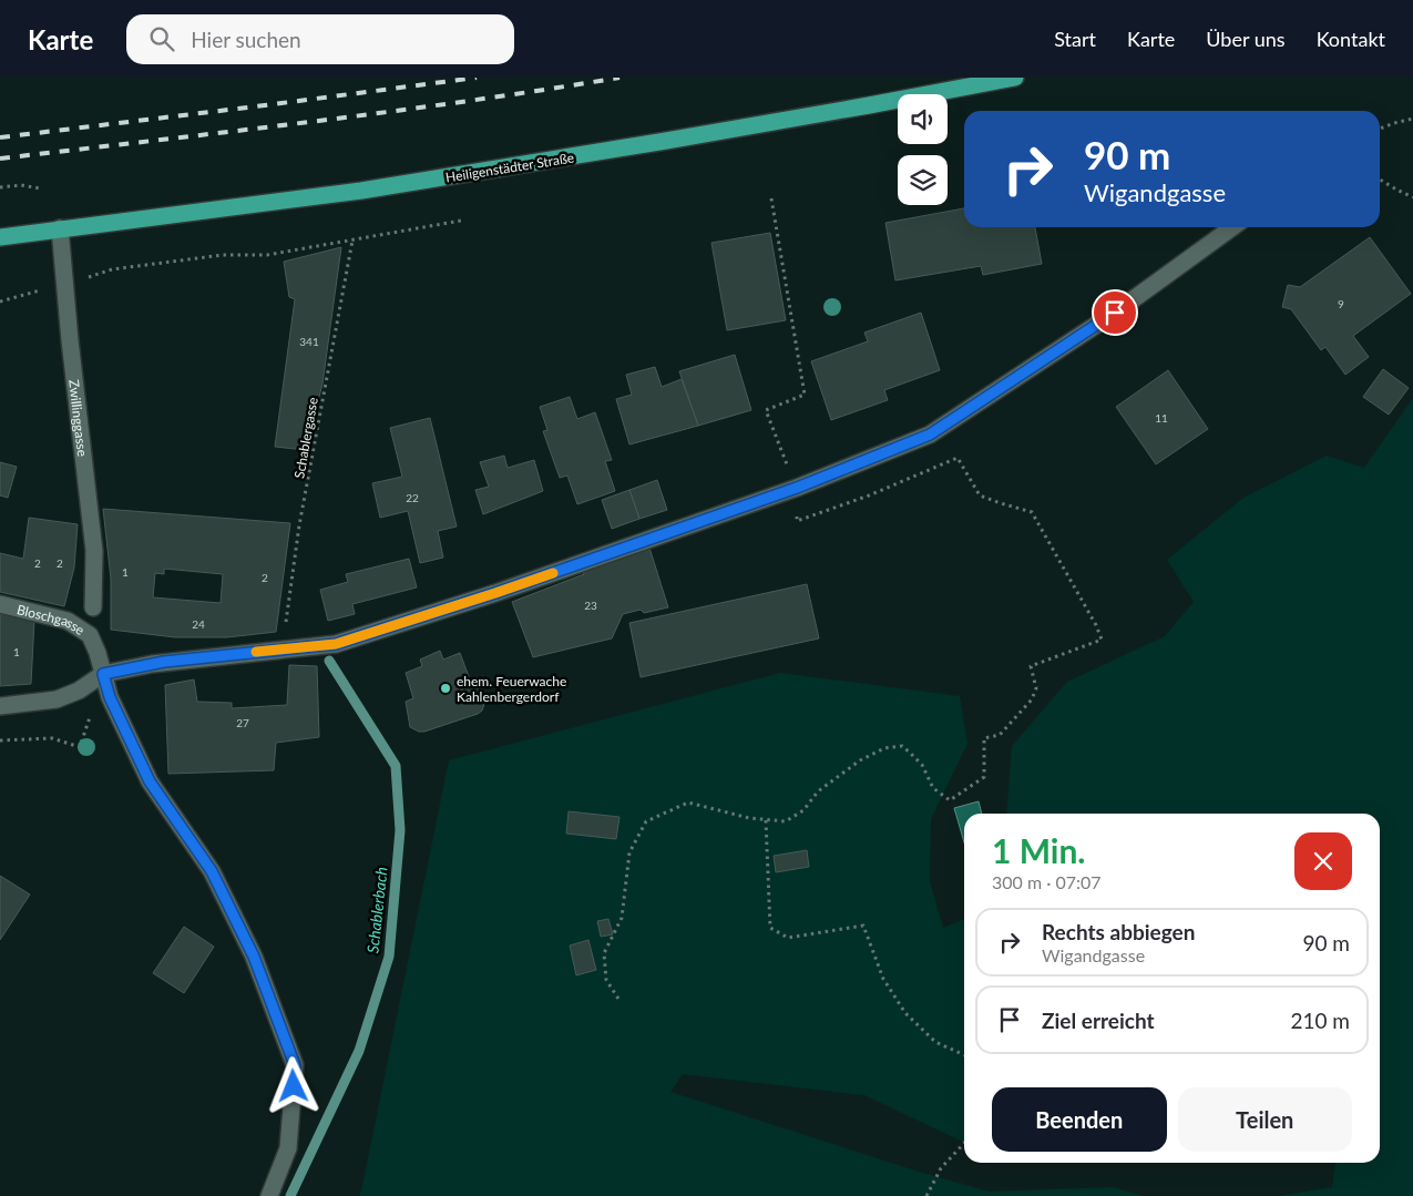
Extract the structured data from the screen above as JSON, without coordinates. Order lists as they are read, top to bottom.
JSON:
{
  "streets": {
    "main road": ["Heiligenstädter Straße"],
    "street": ["Zwillinggasse", "Bloschgasse"],
    "path": ["Schablergasse"]
  },
  "crossings": [
    ["Heiligenstädter Straße", "Zwillinggasse"]
  ],
  "water": ["Schablerbach"],
  "places": ["ehem. Feuerwache Kahlenbergerdorf"],
  "house_numbers": [
    "9",
    "341",
    "11",
    "22",
    "2",
    "2",
    "1",
    "2",
    "23",
    "24",
    "1",
    "27"
  ],
  "page": {
    "header": "Karte",
    "search": "Hier suchen",
    "nav": [
      "Start",
      "Karte",
      "Über uns",
      "Kontakt"
    ],
    "turn": ["90 m", "Wigandgasse"],
    "heading": ["1 Min.", "300 m · 07:07"],
    "list": [
      {
        "name": "Rechts abbiegen",
        "note": "Wigandgasse",
        "value": "90 m"
      },
      {
        "name": "Ziel erreicht",
        "value": "210 m"
      }
    ],
    "buttons": ["Beenden", "Teilen"]
  }
}
